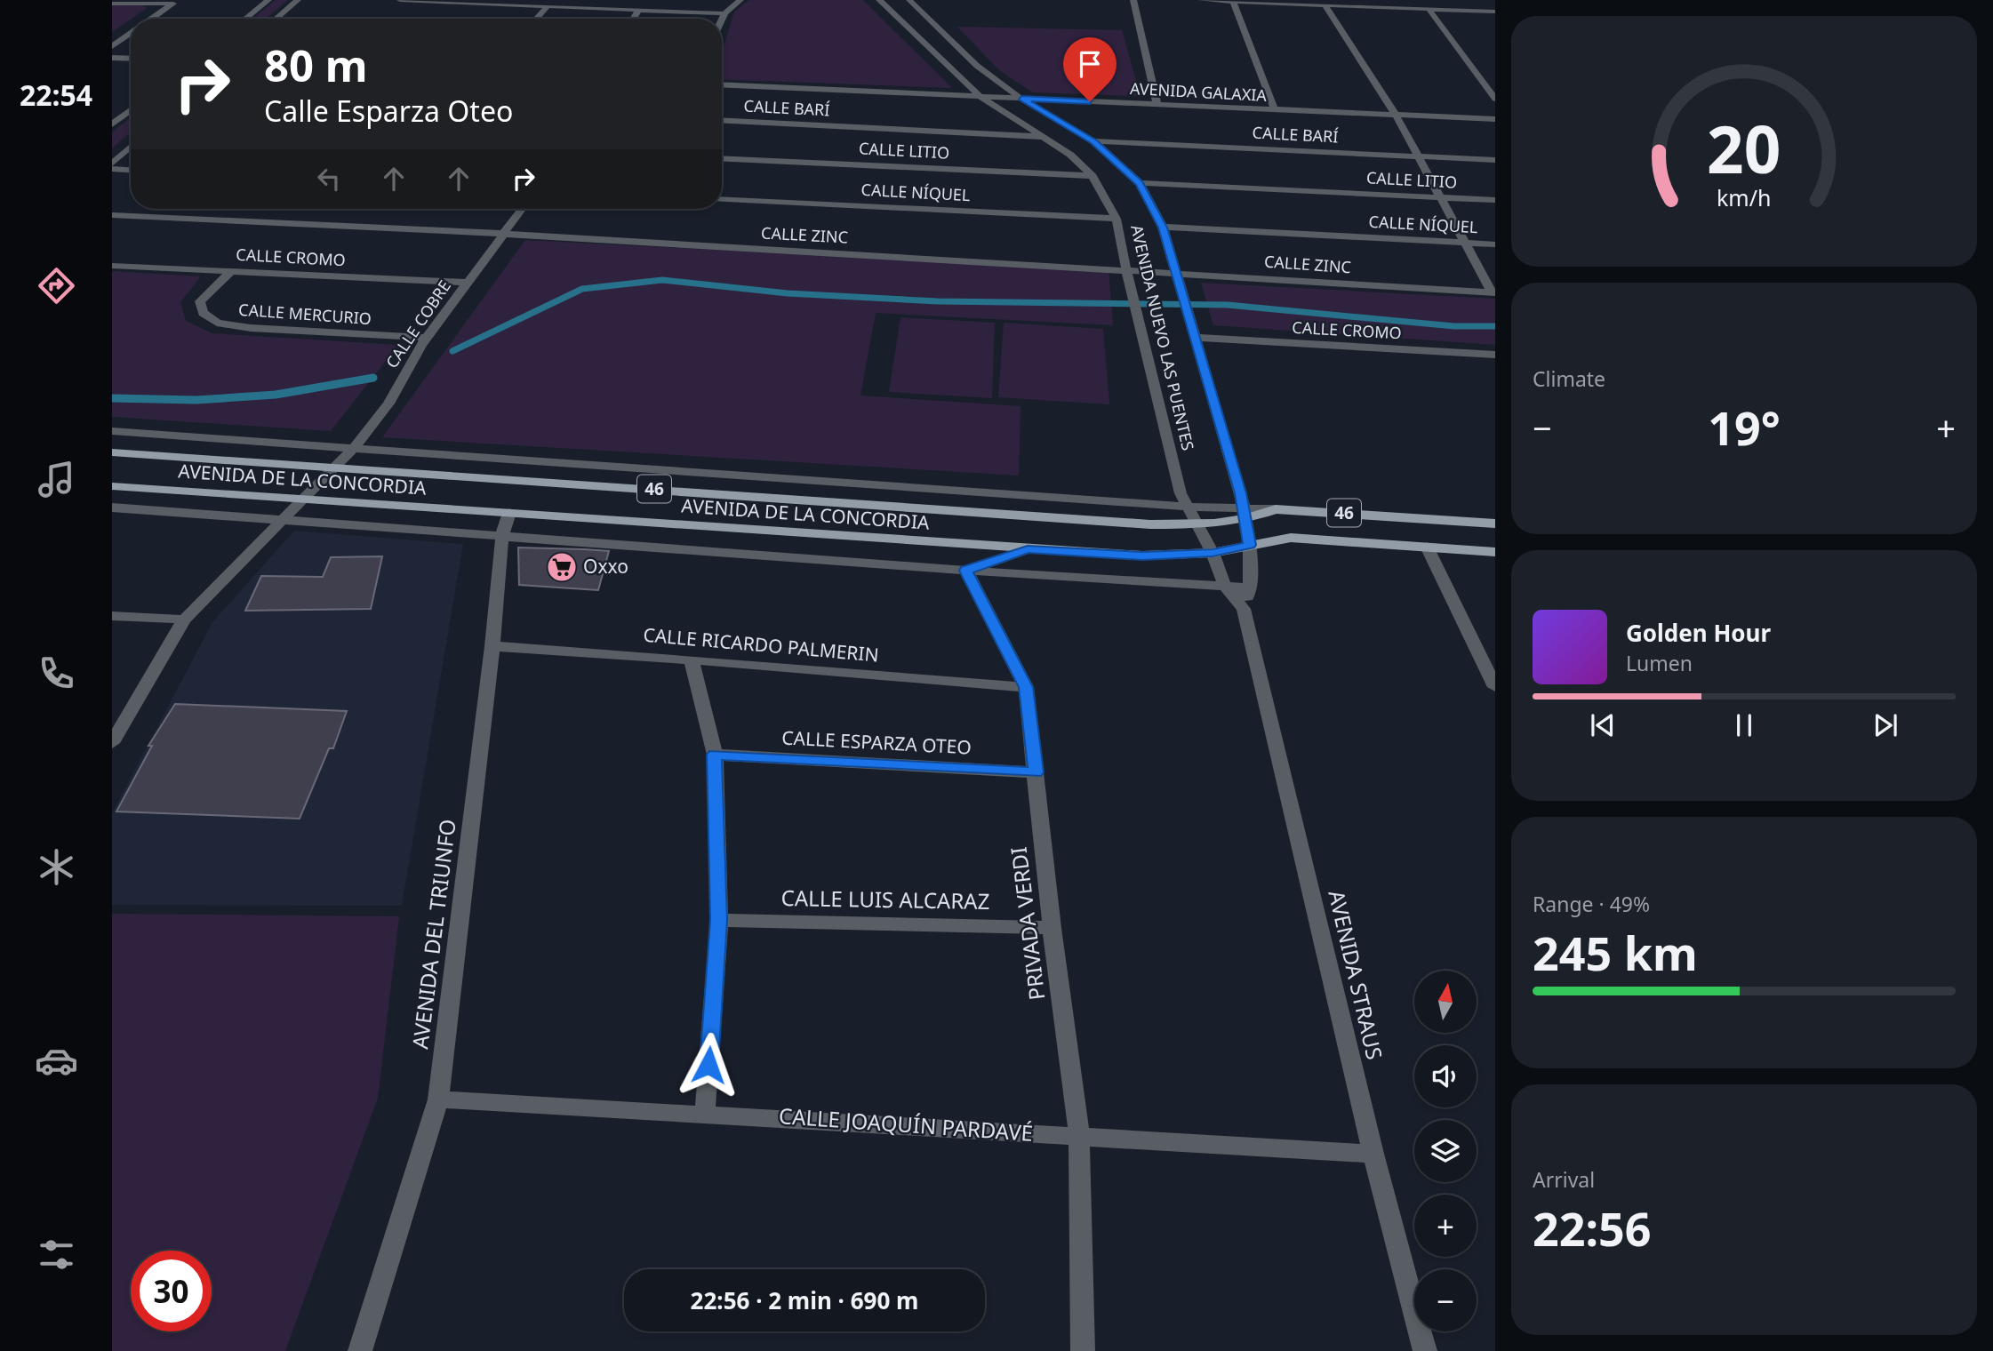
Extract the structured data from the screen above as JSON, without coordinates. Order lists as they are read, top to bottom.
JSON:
{
  "streets": {
    "main road": ["AVENIDA DE LA CONCORDIA", "46"],
    "street": [
      "AVENIDA GALAXIA",
      "CALLE BARÍ",
      "CALLE LITIO",
      "CALLE NÍQUEL",
      "CALLE ZINC",
      "CALLE CROMO",
      "CALLE MERCURIO",
      "CALLE COBRE",
      "AVENIDA NUEVO LAS PUENTES",
      "CALLE RICARDO PALMERIN",
      "CALLE ESPARZA OTEO",
      "CALLE LUIS ALCARAZ",
      "PRIVADA VERDI",
      "AVENIDA DEL TRIUNFO",
      "AVENIDA STRAUS",
      "CALLE JOAQUÍN PARDAVÉ"
    ]
  },
  "crossings": [
    ["AVENIDA GALAXIA", "AVENIDA NUEVO LAS PUENTES"],
    ["CALLE BARÍ", "AVENIDA NUEVO LAS PUENTES"],
    ["CALLE LITIO", "AVENIDA NUEVO LAS PUENTES"],
    ["CALLE NÍQUEL", "AVENIDA NUEVO LAS PUENTES"],
    ["CALLE ZINC", "CALLE COBRE"],
    ["CALLE ZINC", "AVENIDA NUEVO LAS PUENTES"],
    ["CALLE CROMO", "CALLE MERCURIO"],
    ["CALLE CROMO", "CALLE COBRE"],
    ["CALLE CROMO", "AVENIDA NUEVO LAS PUENTES"],
    ["CALLE MERCURIO", "CALLE COBRE"],
    ["CALLE COBRE", "AVENIDA DE LA CONCORDIA"],
    ["AVENIDA NUEVO LAS PUENTES", "AVENIDA DE LA CONCORDIA"],
    ["AVENIDA NUEVO LAS PUENTES", "AVENIDA STRAUS"],
    ["AVENIDA DE LA CONCORDIA", "AVENIDA DEL TRIUNFO"],
    ["AVENIDA DE LA CONCORDIA", "AVENIDA STRAUS"],
    ["CALLE RICARDO PALMERIN", "PRIVADA VERDI"],
    ["CALLE RICARDO PALMERIN", "AVENIDA DEL TRIUNFO"],
    ["CALLE ESPARZA OTEO", "PRIVADA VERDI"],
    ["CALLE LUIS ALCARAZ", "PRIVADA VERDI"],
    ["PRIVADA VERDI", "CALLE JOAQUÍN PARDAVÉ"],
    ["AVENIDA DEL TRIUNFO", "CALLE JOAQUÍN PARDAVÉ"],
    ["AVENIDA STRAUS", "CALLE JOAQUÍN PARDAVÉ"]
  ],
  "places": {
    "supermarket": ["Oxxo"]
  },
  "north": "top",
  "page": {
    "tabs": "22:54",
    "turn": ["80 m", "Calle Esparza Oteo"],
    "tile": [
      "Climate",
      ["Range · 49%", "245 km"],
      ["Arrival", "22:56"]
    ],
    "heat": ["−", "19°", "+"],
    "song": ["Golden Hour", "Lumen"],
    "map_buttons": ["+", "−"],
    "limit": "30",
    "trip": "22:56 · 2 min · 690 m",
    "gauge": ["20", "km/h"]
  }
}
